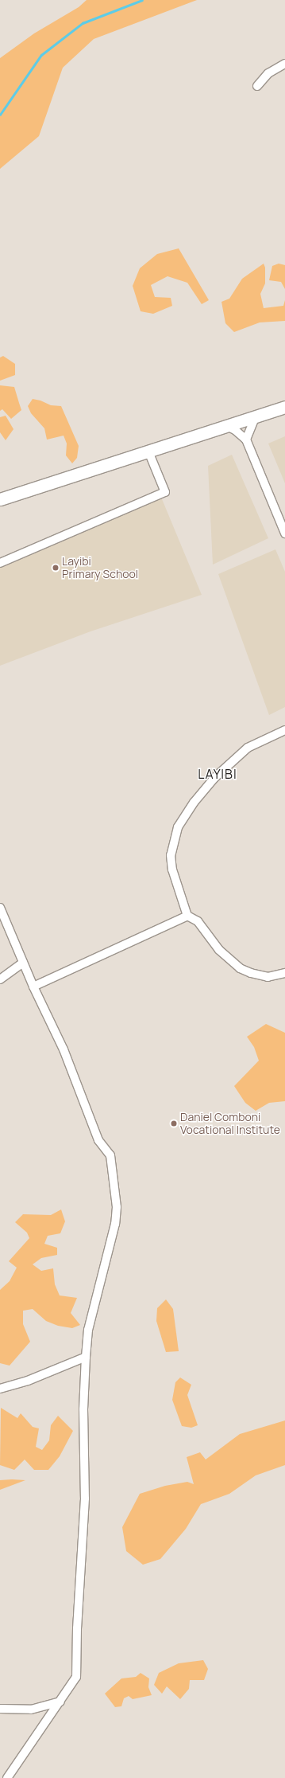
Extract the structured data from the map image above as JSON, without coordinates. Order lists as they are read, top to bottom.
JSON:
{
  "districts": ["LAYIBI"],
  "places": ["Layibi Primary School", "Daniel Comboni Vocational Institute"]
}
